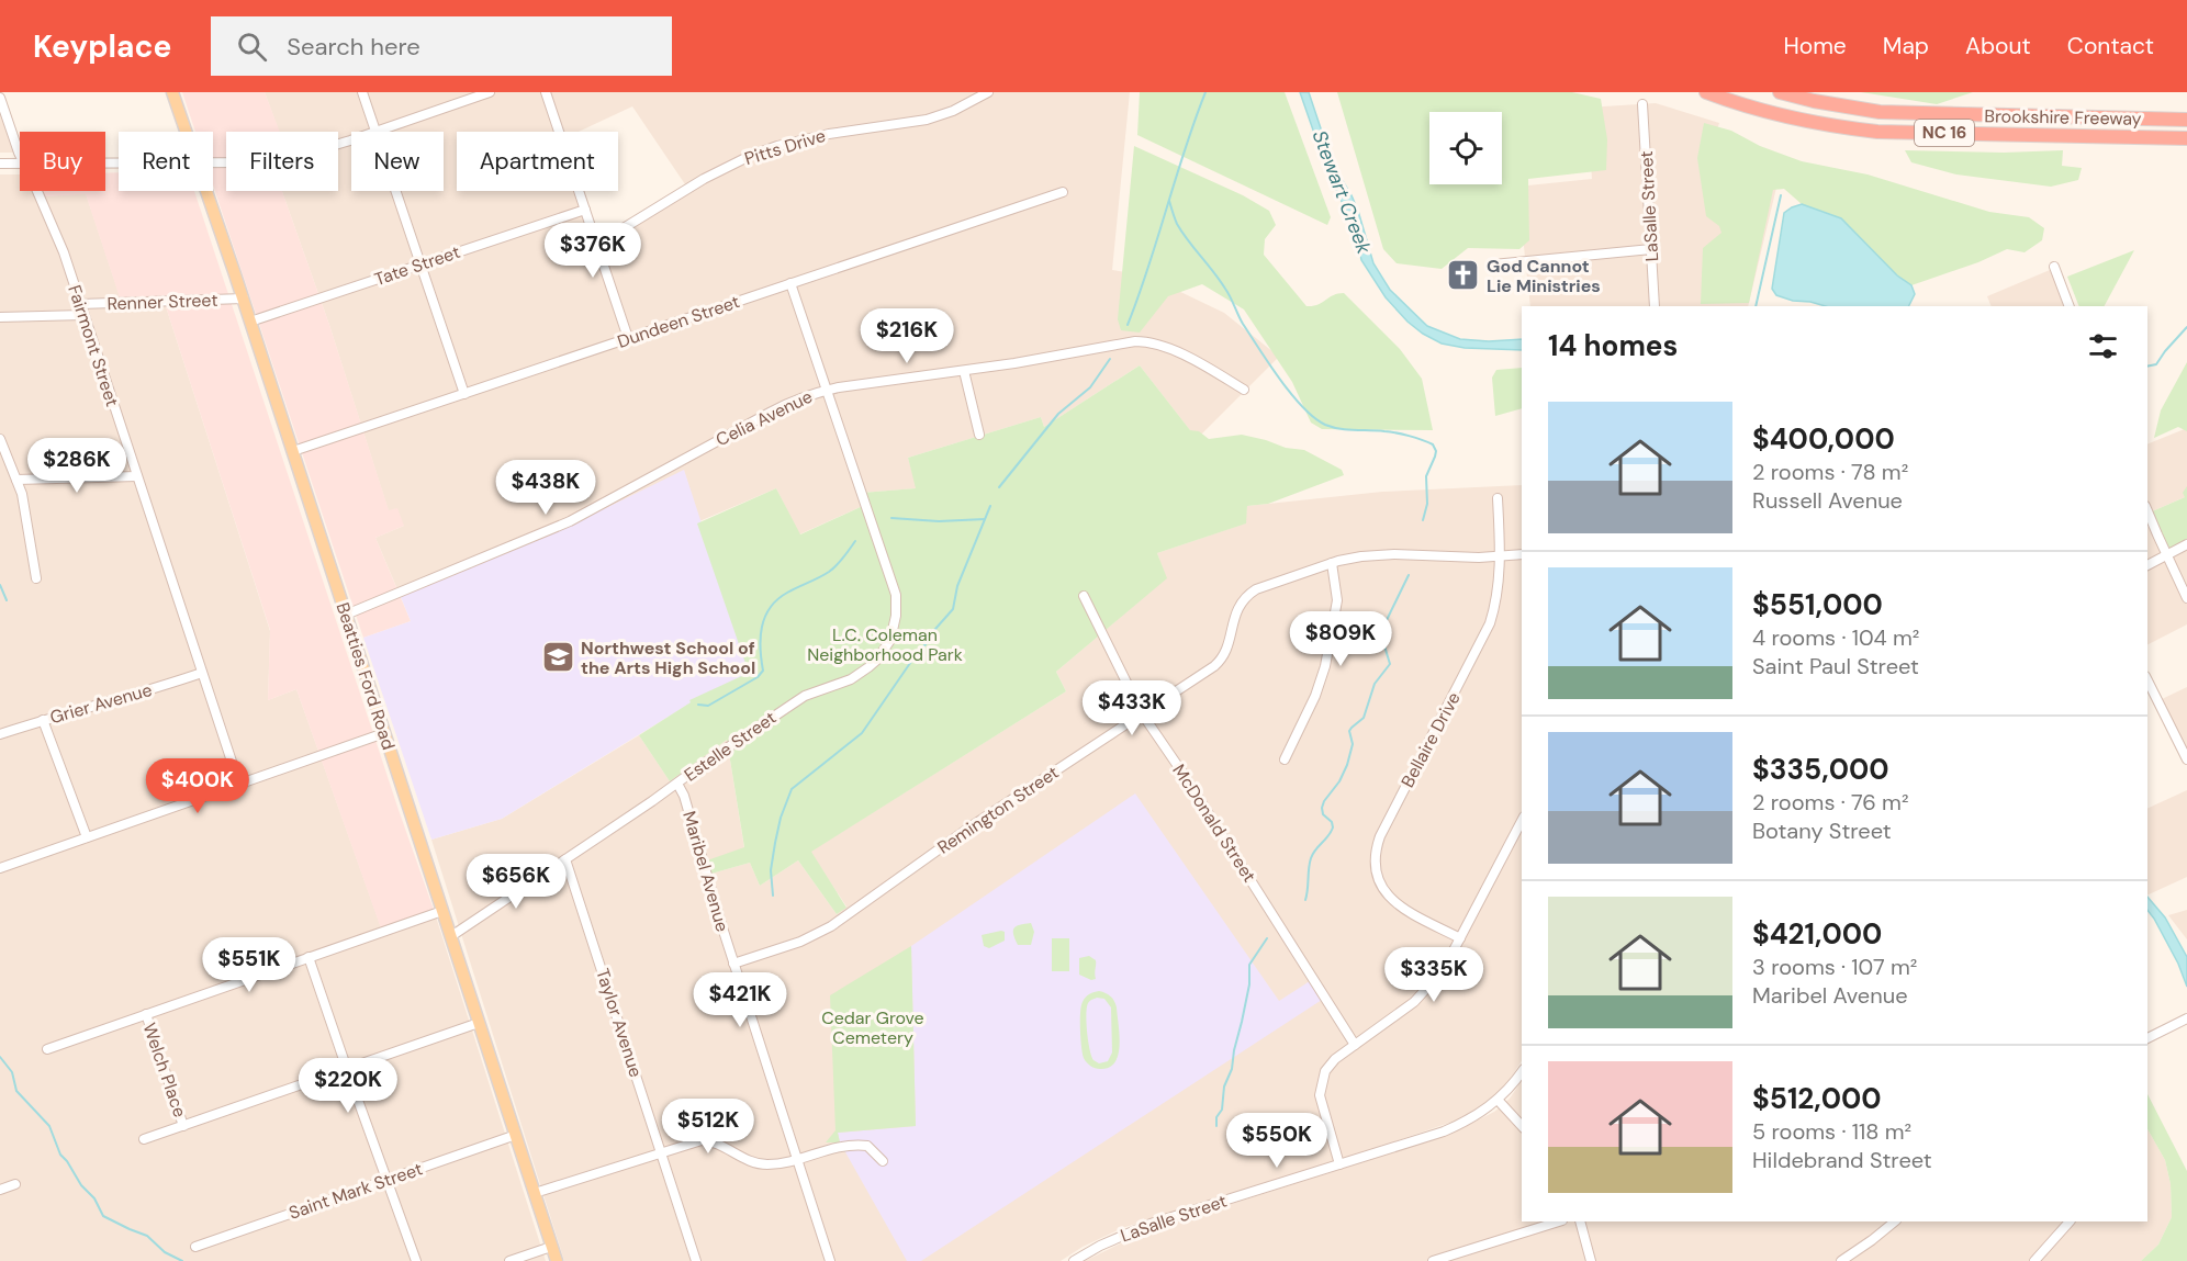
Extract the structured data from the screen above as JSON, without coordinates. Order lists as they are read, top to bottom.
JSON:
{
  "streets": {
    "highway": ["Brookshire Freeway", "NC 16"],
    "main road": ["Beatties Ford Road"],
    "street": [
      "Pitts Drive",
      "LaSalle Street",
      "Tate Street",
      "Renner Street",
      "Dundeen Street",
      "Fairmont Street",
      "Celia Avenue",
      "Grier Avenue",
      "Bellaire Drive",
      "Estelle Street",
      "Remington Street",
      "McDonald Street",
      "Maribel Avenue",
      "Taylor Avenue",
      "Welch Place",
      "Saint Mark Street"
    ]
  },
  "crossings": [
    ["Tate Street", "Beatties Ford Road"],
    ["Renner Street", "Fairmont Street"],
    ["Renner Street", "Beatties Ford Road"],
    ["Dundeen Street", "Beatties Ford Road"],
    ["Dundeen Street", "Estelle Street"],
    ["Fairmont Street", "Grier Avenue"],
    ["Celia Avenue", "Beatties Ford Road"],
    ["Celia Avenue", "Estelle Street"],
    ["Beatties Ford Road", "Estelle Street"],
    ["Beatties Ford Road", "Saint Mark Street"],
    ["Bellaire Drive", "Remington Street"],
    ["Estelle Street", "Maribel Avenue"],
    ["Estelle Street", "Taylor Avenue"],
    ["Remington Street", "McDonald Street"],
    ["Remington Street", "Maribel Avenue"]
  ],
  "water": ["Stewart Creek"],
  "parks": ["L.C. Coleman Neighborhood Park", "Cedar Grove Cemetery"],
  "places": {
    "church": ["God Cannot Lie Ministries"],
    "school or university": ["Northwest School of the Arts High School"]
  },
  "page": {
    "header": "Keyplace",
    "search": "Search here",
    "nav": [
      "Home",
      "Map",
      "About",
      "Contact"
    ],
    "chip": [
      "Buy",
      "Rent",
      "Filters",
      "New",
      "Apartment"
    ],
    "price": [
      "$376K",
      "$216K",
      "$286K",
      "$438K",
      "$809K",
      "$433K",
      "$400K",
      "$656K",
      "$551K",
      "$335K",
      "$421K",
      "$220K",
      "$512K",
      "$550K"
    ],
    "heading": "14 homes",
    "list": [
      {
        "name": "$400,000",
        "note": "2 rooms · 78 m² · Russell Avenue"
      },
      {
        "name": "$551,000",
        "note": "4 rooms · 104 m² · Saint Paul Street"
      },
      {
        "name": "$335,000",
        "note": "2 rooms · 76 m² · Botany Street"
      },
      {
        "name": "$421,000",
        "note": "3 rooms · 107 m² · Maribel Avenue"
      },
      {
        "name": "$512,000",
        "note": "5 rooms · 118 m² · Hildebrand Street"
      }
    ]
  }
}
